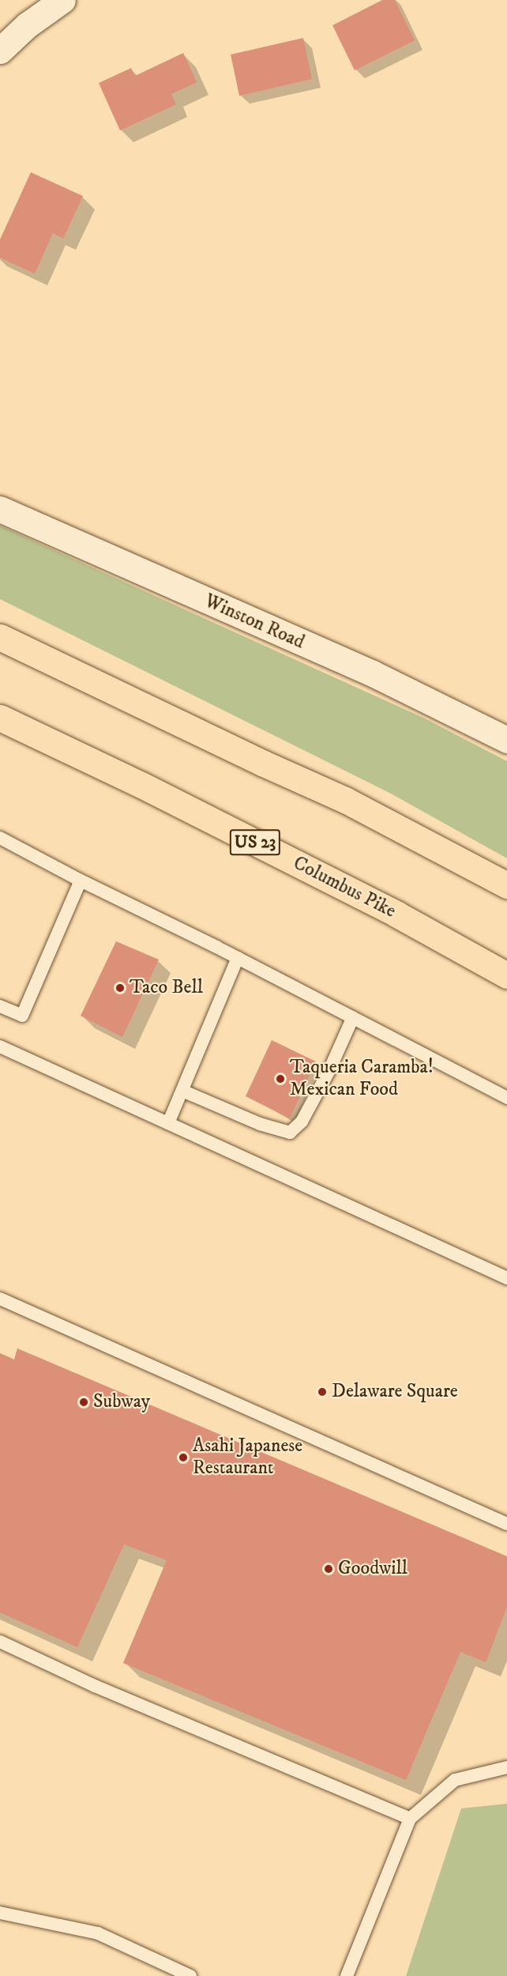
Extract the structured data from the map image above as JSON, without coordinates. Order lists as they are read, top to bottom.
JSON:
{
  "streets": {
    "highway": ["US 23", "Columbus Pike"],
    "street": ["Winston Road"]
  },
  "places": [
    "Taco Bell",
    "Taqueria Caramba! Mexican Food",
    "Delaware Square",
    "Subway",
    "Asahi Japanese Restaurant",
    "Goodwill"
  ]
}
